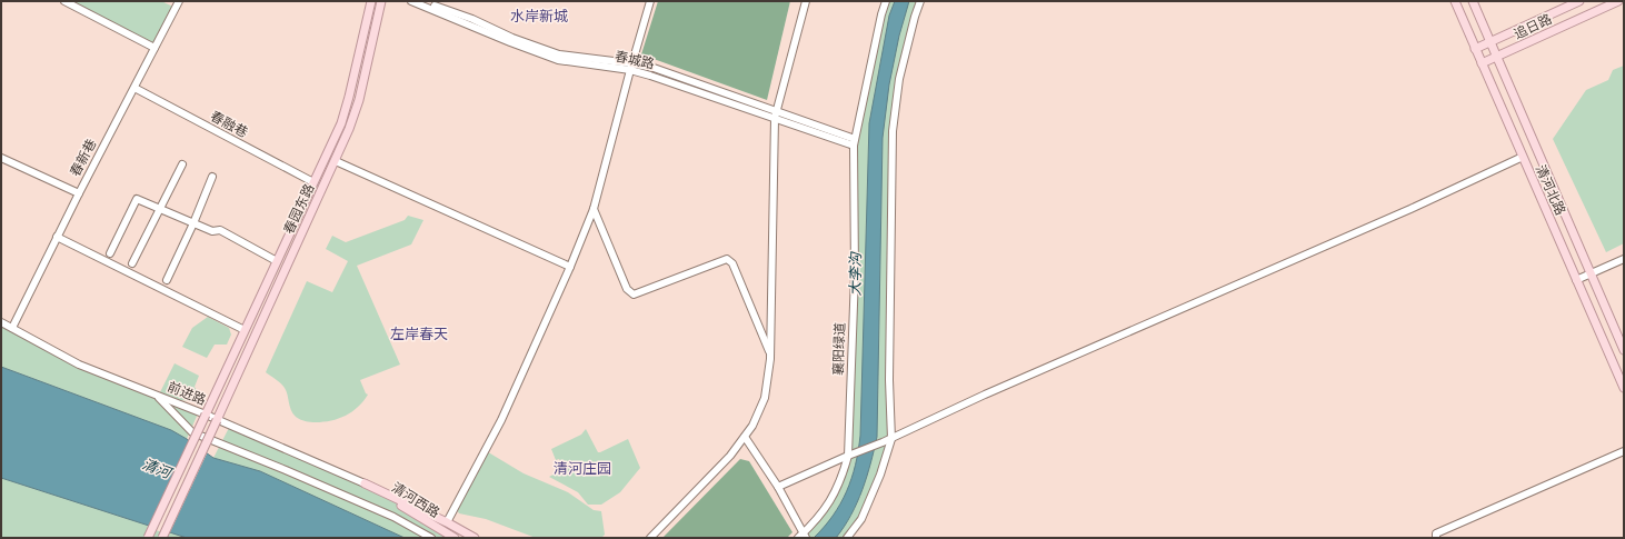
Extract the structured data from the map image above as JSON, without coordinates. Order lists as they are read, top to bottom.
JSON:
{
  "streets": {
    "main road": [
      "追日路",
      "清河北路",
      "春园东路",
      "清河西路"
    ],
    "street": [
      "春城路",
      "春融巷",
      "春新巷",
      "襄阳绿道",
      "前进路"
    ]
  },
  "crossings": [
    ["追日路", "清河北路"],
    ["春城路", "襄阳绿道"],
    ["春融巷", "春新巷"],
    ["春融巷", "春园东路"],
    ["春新巷", "前进路"],
    ["春园东路", "前进路"],
    ["前进路", "清河西路"]
  ],
  "districts": ["水岸新城", "左岸春天", "清河庄园"],
  "water": ["大李沟", "清河"]
}
